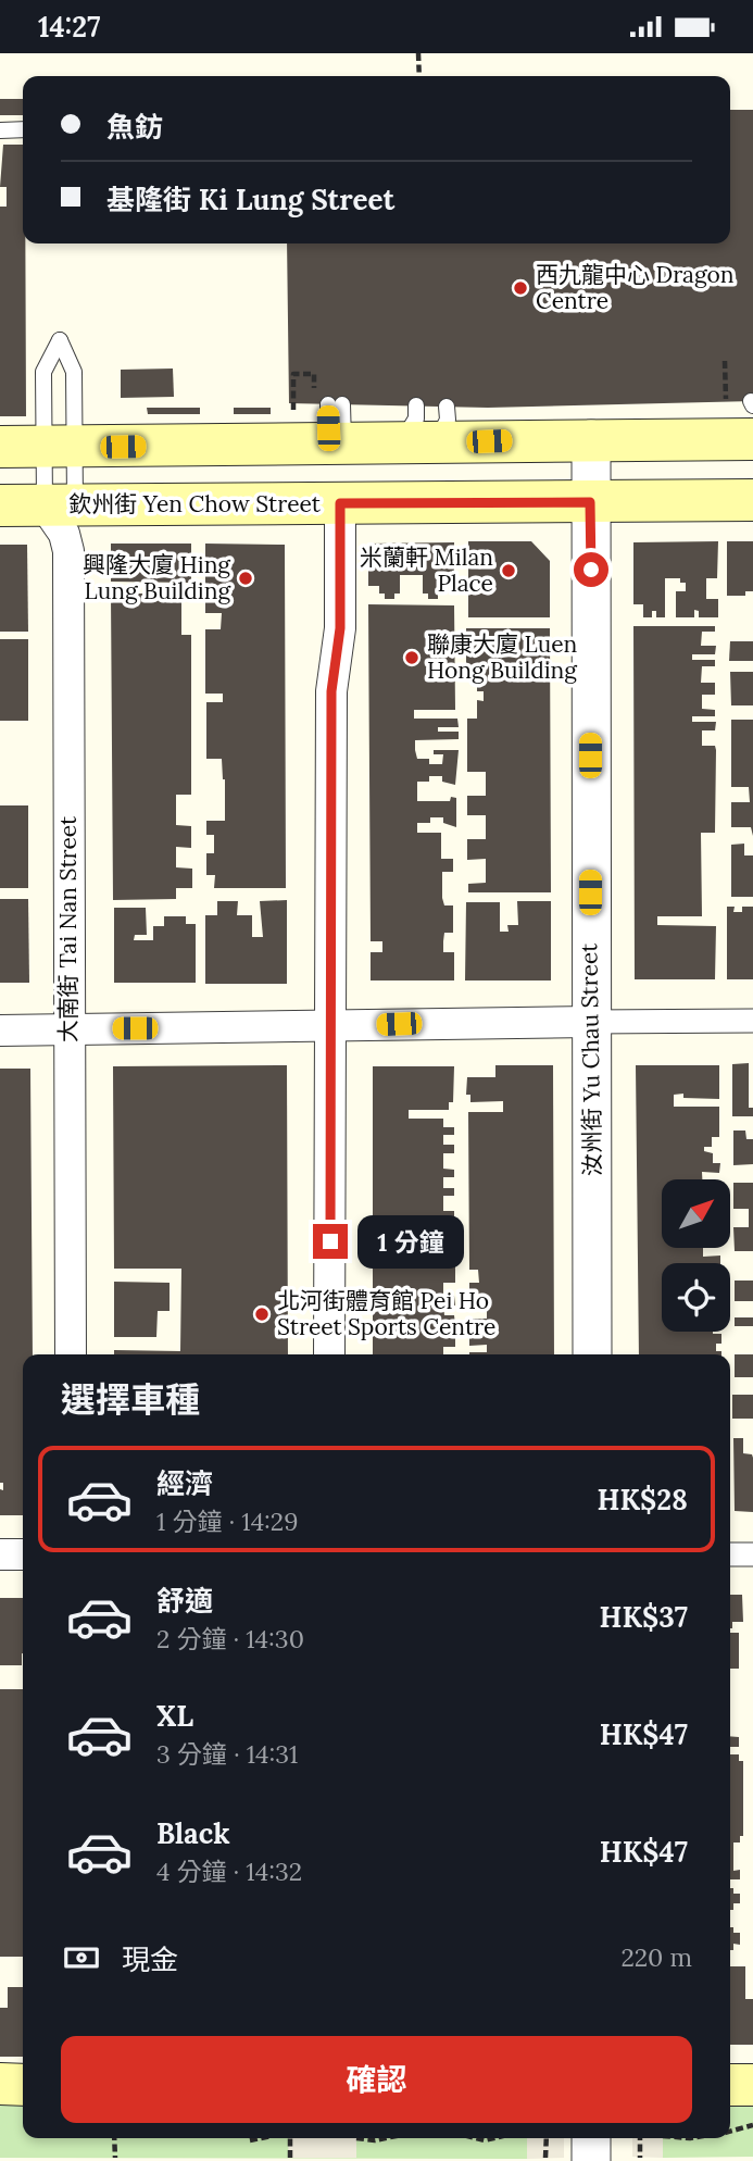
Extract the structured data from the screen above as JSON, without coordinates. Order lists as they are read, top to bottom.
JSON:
{
  "streets": {
    "main road": ["欽州街 Yen Chow Street"],
    "street": ["大南街 Tai Nan Street", "汝州街 Yu Chau Street"]
  },
  "crossings": [
    ["欽州街 Yen Chow Street", "大南街 Tai Nan Street"],
    ["欽州街 Yen Chow Street", "汝州街 Yu Chau Street"]
  ],
  "places": [
    "西九龍中心 Dragon Centre",
    "米蘭軒 Milan Place",
    "興隆大廈 Hing Lung Building",
    "聯康大廈 Luen Hong Building",
    "北河街體育館 Pei Ho Street Sports Centre"
  ],
  "north": "top right",
  "page": {
    "status": "14:27",
    "banner": ["魚鈁", "基隆街 Ki Lung Street"],
    "bubble": "1 分鐘",
    "heading": "選擇車種",
    "list": [
      {
        "name": "經濟",
        "note": "1 分鐘 · 14:29",
        "value": "HK$28"
      },
      {
        "name": "舒適",
        "note": "2 分鐘 · 14:30",
        "value": "HK$37"
      },
      {
        "name": "XL",
        "note": "3 分鐘 · 14:31",
        "value": "HK$47"
      },
      {
        "name": "Black",
        "note": "4 分鐘 · 14:32",
        "value": "HK$47"
      }
    ],
    "pay": ["現金", "220 m"],
    "buttons": "確認"
  }
}
